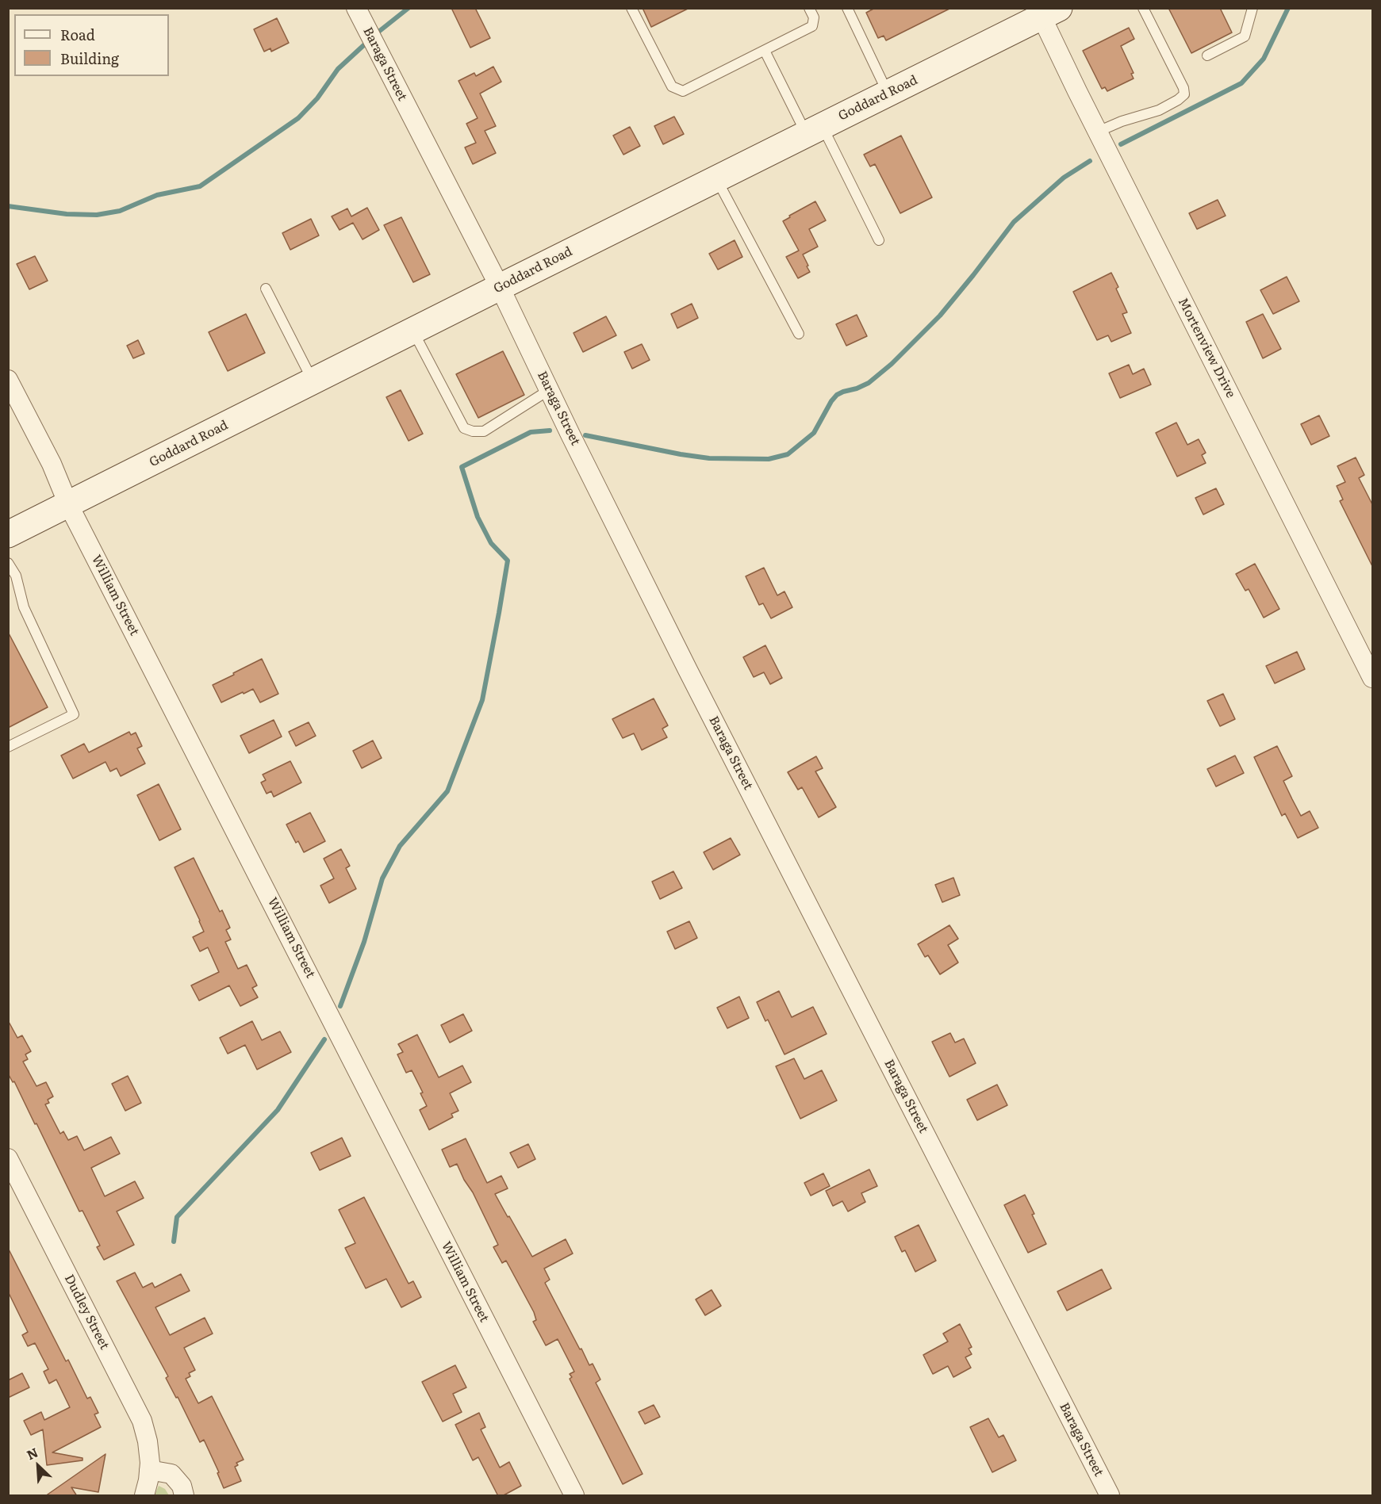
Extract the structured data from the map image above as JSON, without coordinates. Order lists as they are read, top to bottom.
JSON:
{
  "streets": {
    "main road": ["Goddard Road"],
    "street": [
      "Baraga Street",
      "Mortenview Drive",
      "William Street",
      "Dudley Street"
    ]
  },
  "crossings": [
    ["Baraga Street", "Goddard Road"],
    ["Goddard Road", "Mortenview Drive"],
    ["Goddard Road", "William Street"]
  ],
  "legend": ["Road", "Building"],
  "north": "top left"
}
